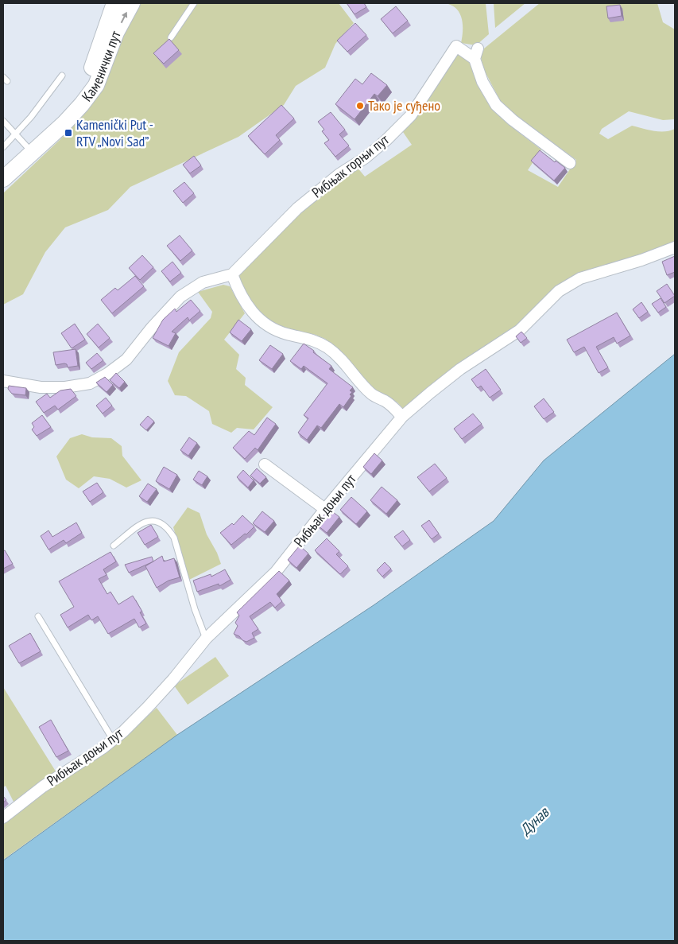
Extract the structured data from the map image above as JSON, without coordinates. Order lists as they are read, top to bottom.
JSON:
{
  "streets": {
    "main road": ["Каменички пут"],
    "street": ["Рибњак горњи пут", "Рибњак доњи пут"]
  },
  "water": ["Дунав"],
  "places": {
    "other": ["Тако је суђено"],
    "transit": ["Kamenički Put - RTV „Novi Sad”"]
  }
}
